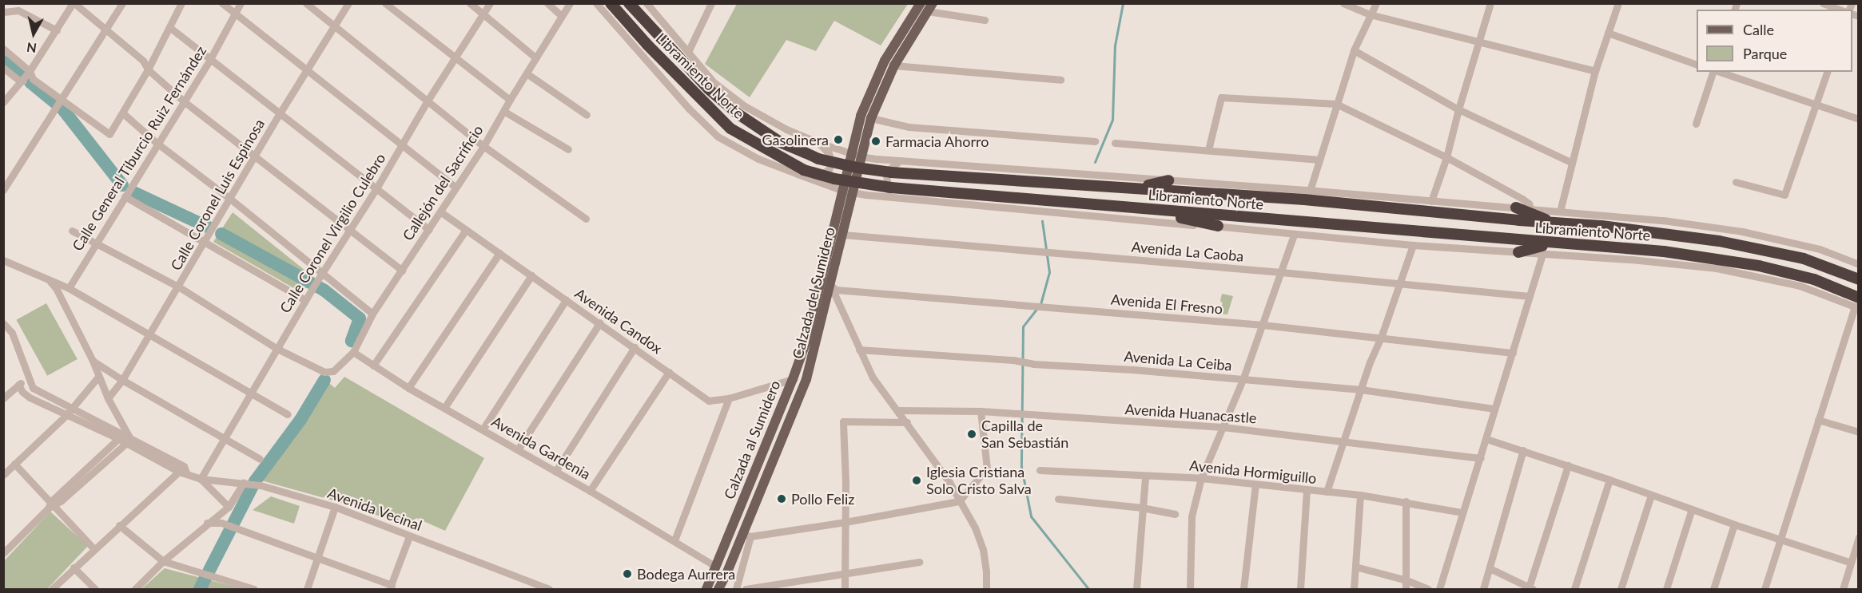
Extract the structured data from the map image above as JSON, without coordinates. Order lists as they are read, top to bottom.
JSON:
{
  "streets": {
    "highway": ["Libramiento Norte"],
    "main road": ["Calzada del Sumidero", "Calzada al Sumidero"],
    "street": [
      "Calle General Tiburcio Ruiz Fernández",
      "Callejón del Sacrificio",
      "Calle Coronel Luis Espinosa",
      "Calle Coronel Virgilio Culebro",
      "Avenida La Caoba",
      "Avenida El Fresno",
      "Avenida Candox",
      "Avenida La Ceiba",
      "Avenida Huanacastle",
      "Avenida Gardenia",
      "Avenida Hormiguillo",
      "Avenida Vecinal"
    ]
  },
  "crossings": [
    ["Libramiento Norte", "Calzada del Sumidero"],
    ["Libramiento Norte", "Calzada al Sumidero"],
    ["Callejón del Sacrificio", "Calle Coronel Virgilio Culebro"],
    ["Callejón del Sacrificio", "Avenida Candox"],
    ["Callejón del Sacrificio", "Avenida Gardenia"],
    ["Calle Coronel Virgilio Culebro", "Avenida Vecinal"],
    ["Avenida La Caoba", "Calzada del Sumidero"],
    ["Calzada del Sumidero", "Avenida El Fresno"],
    ["Calzada del Sumidero", "Calzada al Sumidero"],
    ["Avenida El Fresno", "Calzada al Sumidero"],
    ["Avenida Candox", "Calzada al Sumidero"],
    ["Calzada al Sumidero", "Avenida Gardenia"]
  ],
  "places": [
    "Gasolinera",
    "Farmacia Ahorro",
    "Capilla de San Sebastián",
    "Iglesia Cristiana Solo Cristo Salva",
    "Pollo Feliz",
    "Bodega Aurrera"
  ],
  "legend": ["Calle", "Parque"],
  "north": "bottom"
}
